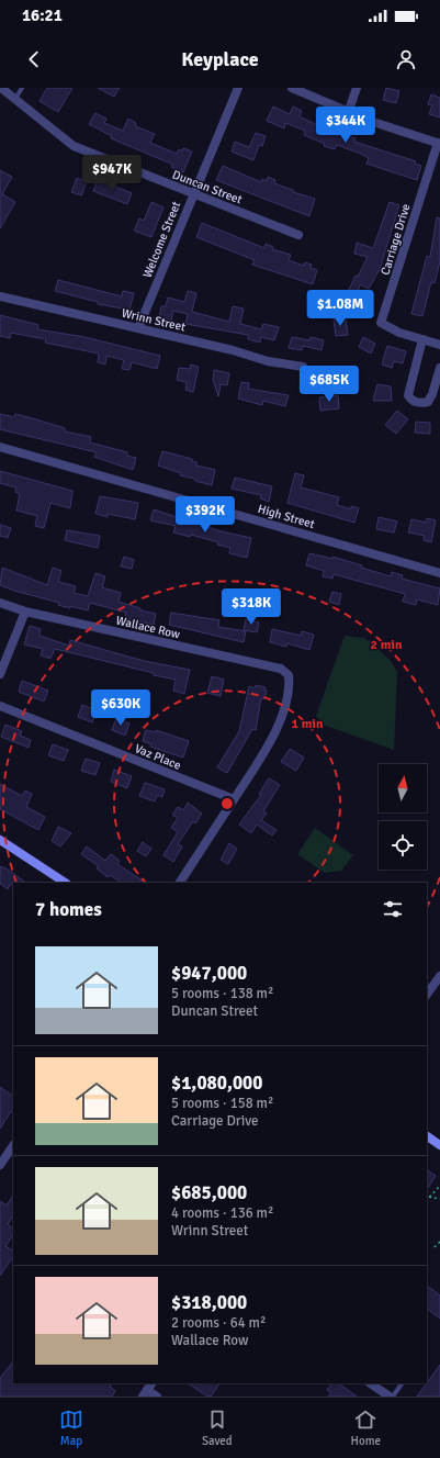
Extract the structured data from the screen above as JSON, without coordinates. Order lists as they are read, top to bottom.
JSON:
{
  "streets": {
    "street": [
      "Duncan Street",
      "Welcome Street",
      "Carriage Drive",
      "Wrinn Street",
      "High Street",
      "Wallace Row",
      "Vaz Place"
    ]
  },
  "crossings": [
    ["Duncan Street", "Welcome Street"],
    ["Welcome Street", "Wrinn Street"],
    ["Wallace Row", "Vaz Place"]
  ],
  "north": "top",
  "page": {
    "status": "16:21",
    "header": "Keyplace",
    "price": [
      "$344K",
      "$947K",
      "$1.08M",
      "$685K",
      "$392K",
      "$318K",
      "$630K"
    ],
    "heading": "7 homes",
    "list": [
      {
        "name": "$947,000",
        "note": "5 rooms · 138 m² · Duncan Street"
      },
      {
        "name": "$1,080,000",
        "note": "5 rooms · 158 m² · Carriage Drive"
      },
      {
        "name": "$685,000",
        "note": "4 rooms · 136 m² · Wrinn Street"
      },
      {
        "name": "$318,000",
        "note": "2 rooms · 64 m² · Wallace Row"
      }
    ],
    "tabs": ["Map", "Saved", "Home"]
  },
  "rings": ["2 min", "1 min"]
}
